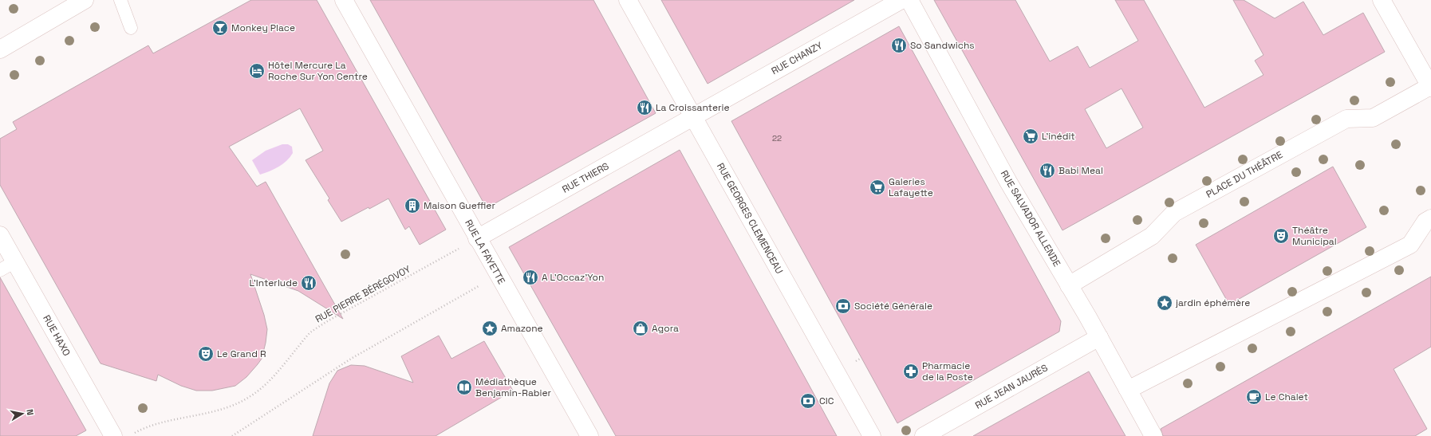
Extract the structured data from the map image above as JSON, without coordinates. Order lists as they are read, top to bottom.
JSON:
{
  "streets": {
    "street": [
      "RUE CHANZY",
      "PLACE DU THÉÂTRE",
      "RUE THIERS",
      "RUE GEORGES CLEMENCEAU",
      "RUE SALVADOR ALLENDE",
      "RUE LA FAYETTE",
      "RUE HAXO",
      "RUE JEAN JAURÈS"
    ],
    "path": ["RUE PIERRE BÉRÉGOVOY"]
  },
  "crossings": [
    ["RUE CHANZY", "RUE THIERS"],
    ["RUE CHANZY", "RUE GEORGES CLEMENCEAU"],
    ["PLACE DU THÉÂTRE", "RUE SALVADOR ALLENDE"],
    ["RUE THIERS", "RUE GEORGES CLEMENCEAU"],
    ["RUE THIERS", "RUE LA FAYETTE"],
    ["RUE THIERS", "RUE PIERRE BÉRÉGOVOY"],
    ["RUE SALVADOR ALLENDE", "RUE JEAN JAURÈS"],
    ["RUE LA FAYETTE", "RUE PIERRE BÉRÉGOVOY"]
  ],
  "places": {
    "bar": ["Monkey Place"],
    "restaurant": [
      "So Sandwichs",
      "La Croissanterie",
      "Babi Meal",
      "A L'Occaz'Yon",
      "L'Interlude"
    ],
    "hotel": ["Hôtel Mercure La Roche Sur Yon Centre"],
    "supermarket": ["L'inédit", "Galeries Lafayette"],
    "building": ["Maison Gueffier"],
    "theatre": ["Théâtre Municipal", "Le Grand R"],
    "place": ["jardin éphémère", "Amazone"],
    "bank": ["Société Générale", "CIC"],
    "shop": ["Agora"],
    "pharmacy": ["Pharmacie de la Poste"],
    "library": ["Médiathèque Benjamin-Rabier"],
    "cafe": ["Le Chalet"]
  },
  "house_numbers": ["22"],
  "north": "right"
}
